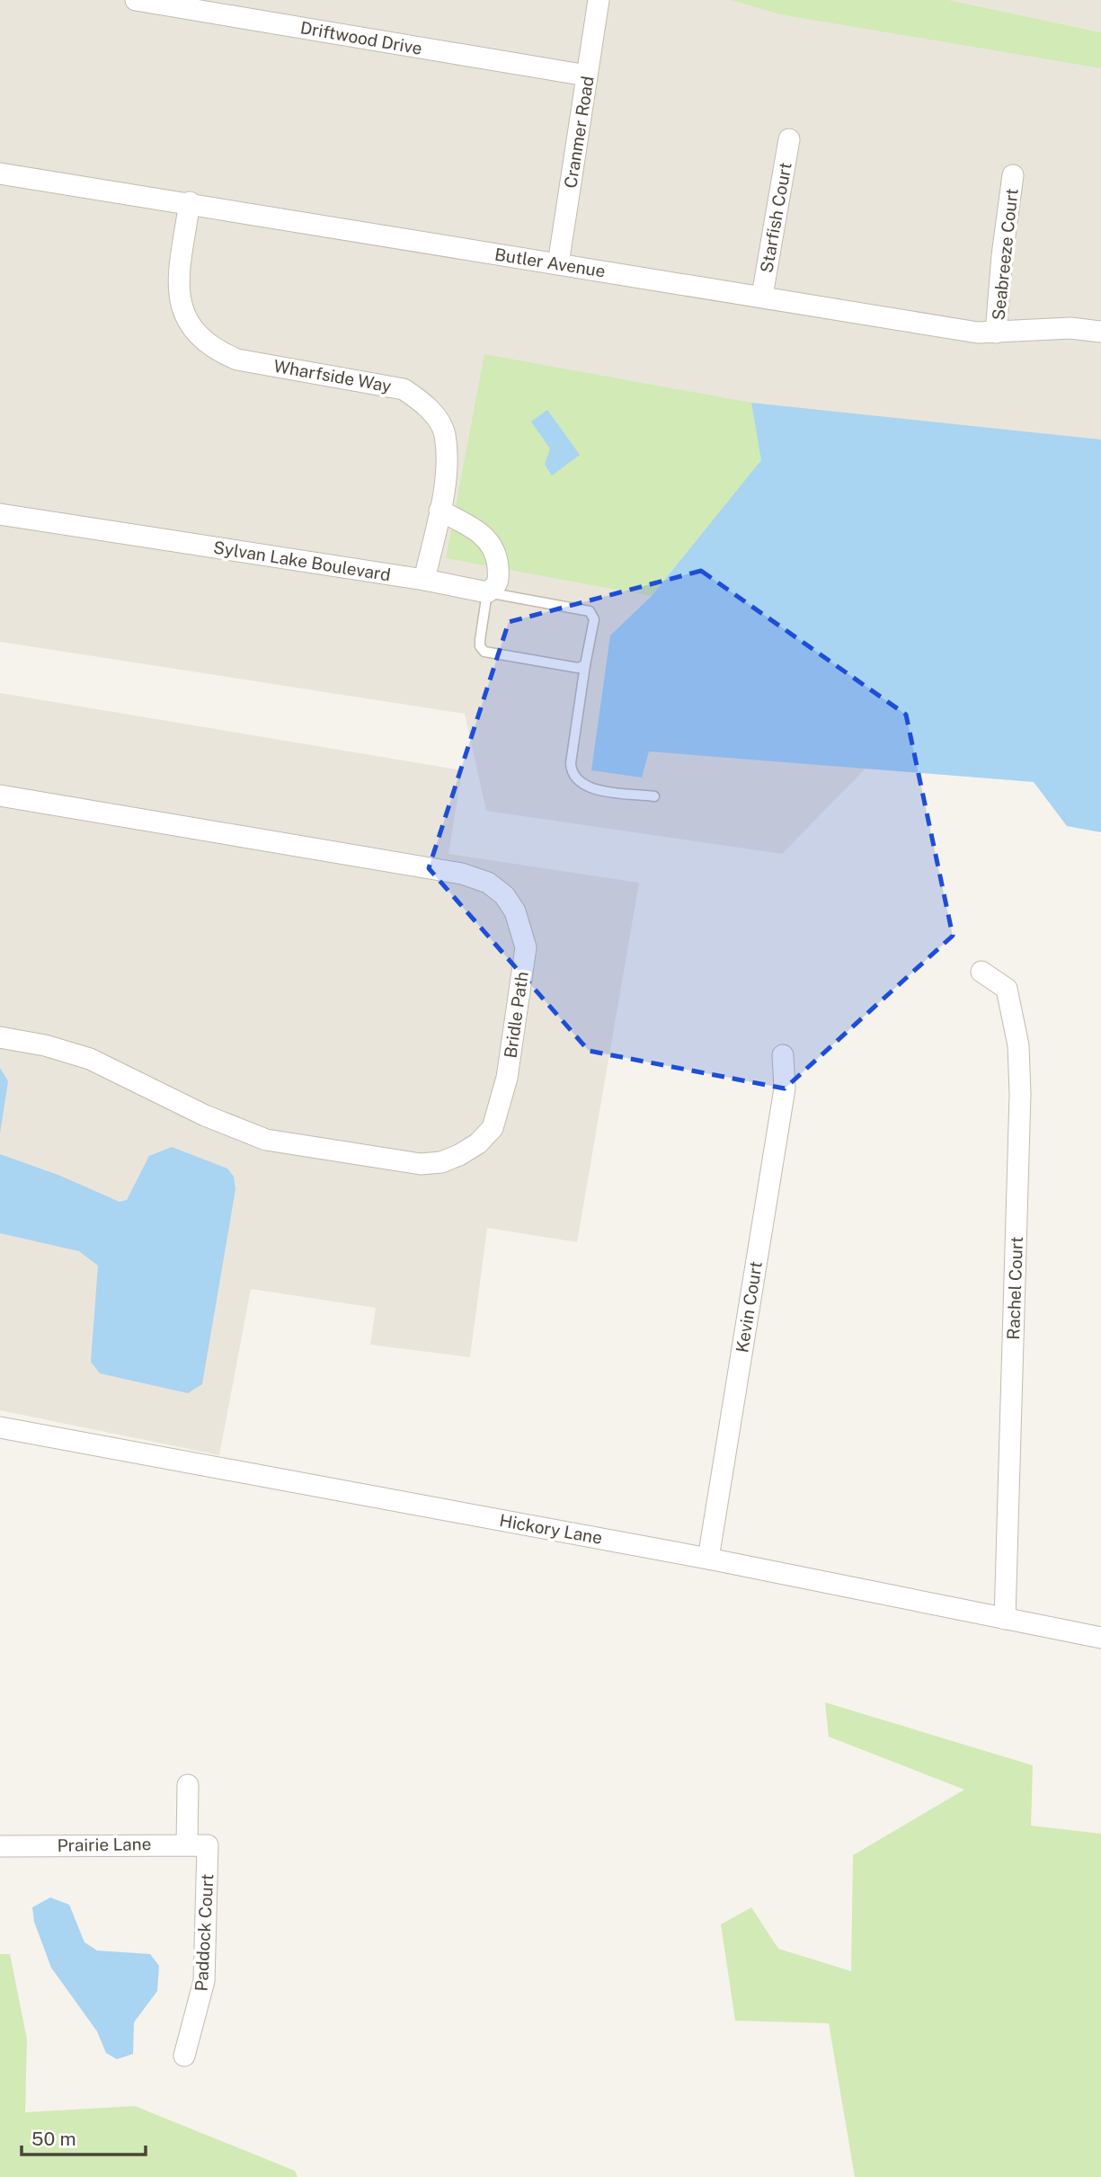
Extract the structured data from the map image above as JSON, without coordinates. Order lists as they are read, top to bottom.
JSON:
{
  "streets": {
    "street": [
      "Driftwood Drive",
      "Cranmer Road",
      "Starfish Court",
      "Seabreeze Court",
      "Butler Avenue",
      "Wharfside Way",
      "Sylvan Lake Boulevard",
      "Bridle Path",
      "Rachel Court",
      "Kevin Court",
      "Hickory Lane",
      "Prairie Lane",
      "Paddock Court"
    ]
  },
  "crossings": [
    ["Driftwood Drive", "Cranmer Road"],
    ["Cranmer Road", "Butler Avenue"],
    ["Starfish Court", "Butler Avenue"],
    ["Seabreeze Court", "Butler Avenue"],
    ["Butler Avenue", "Wharfside Way"],
    ["Wharfside Way", "Sylvan Lake Boulevard"],
    ["Rachel Court", "Hickory Lane"],
    ["Kevin Court", "Hickory Lane"],
    ["Prairie Lane", "Paddock Court"]
  ],
  "scale_bar": "50 m"
}
